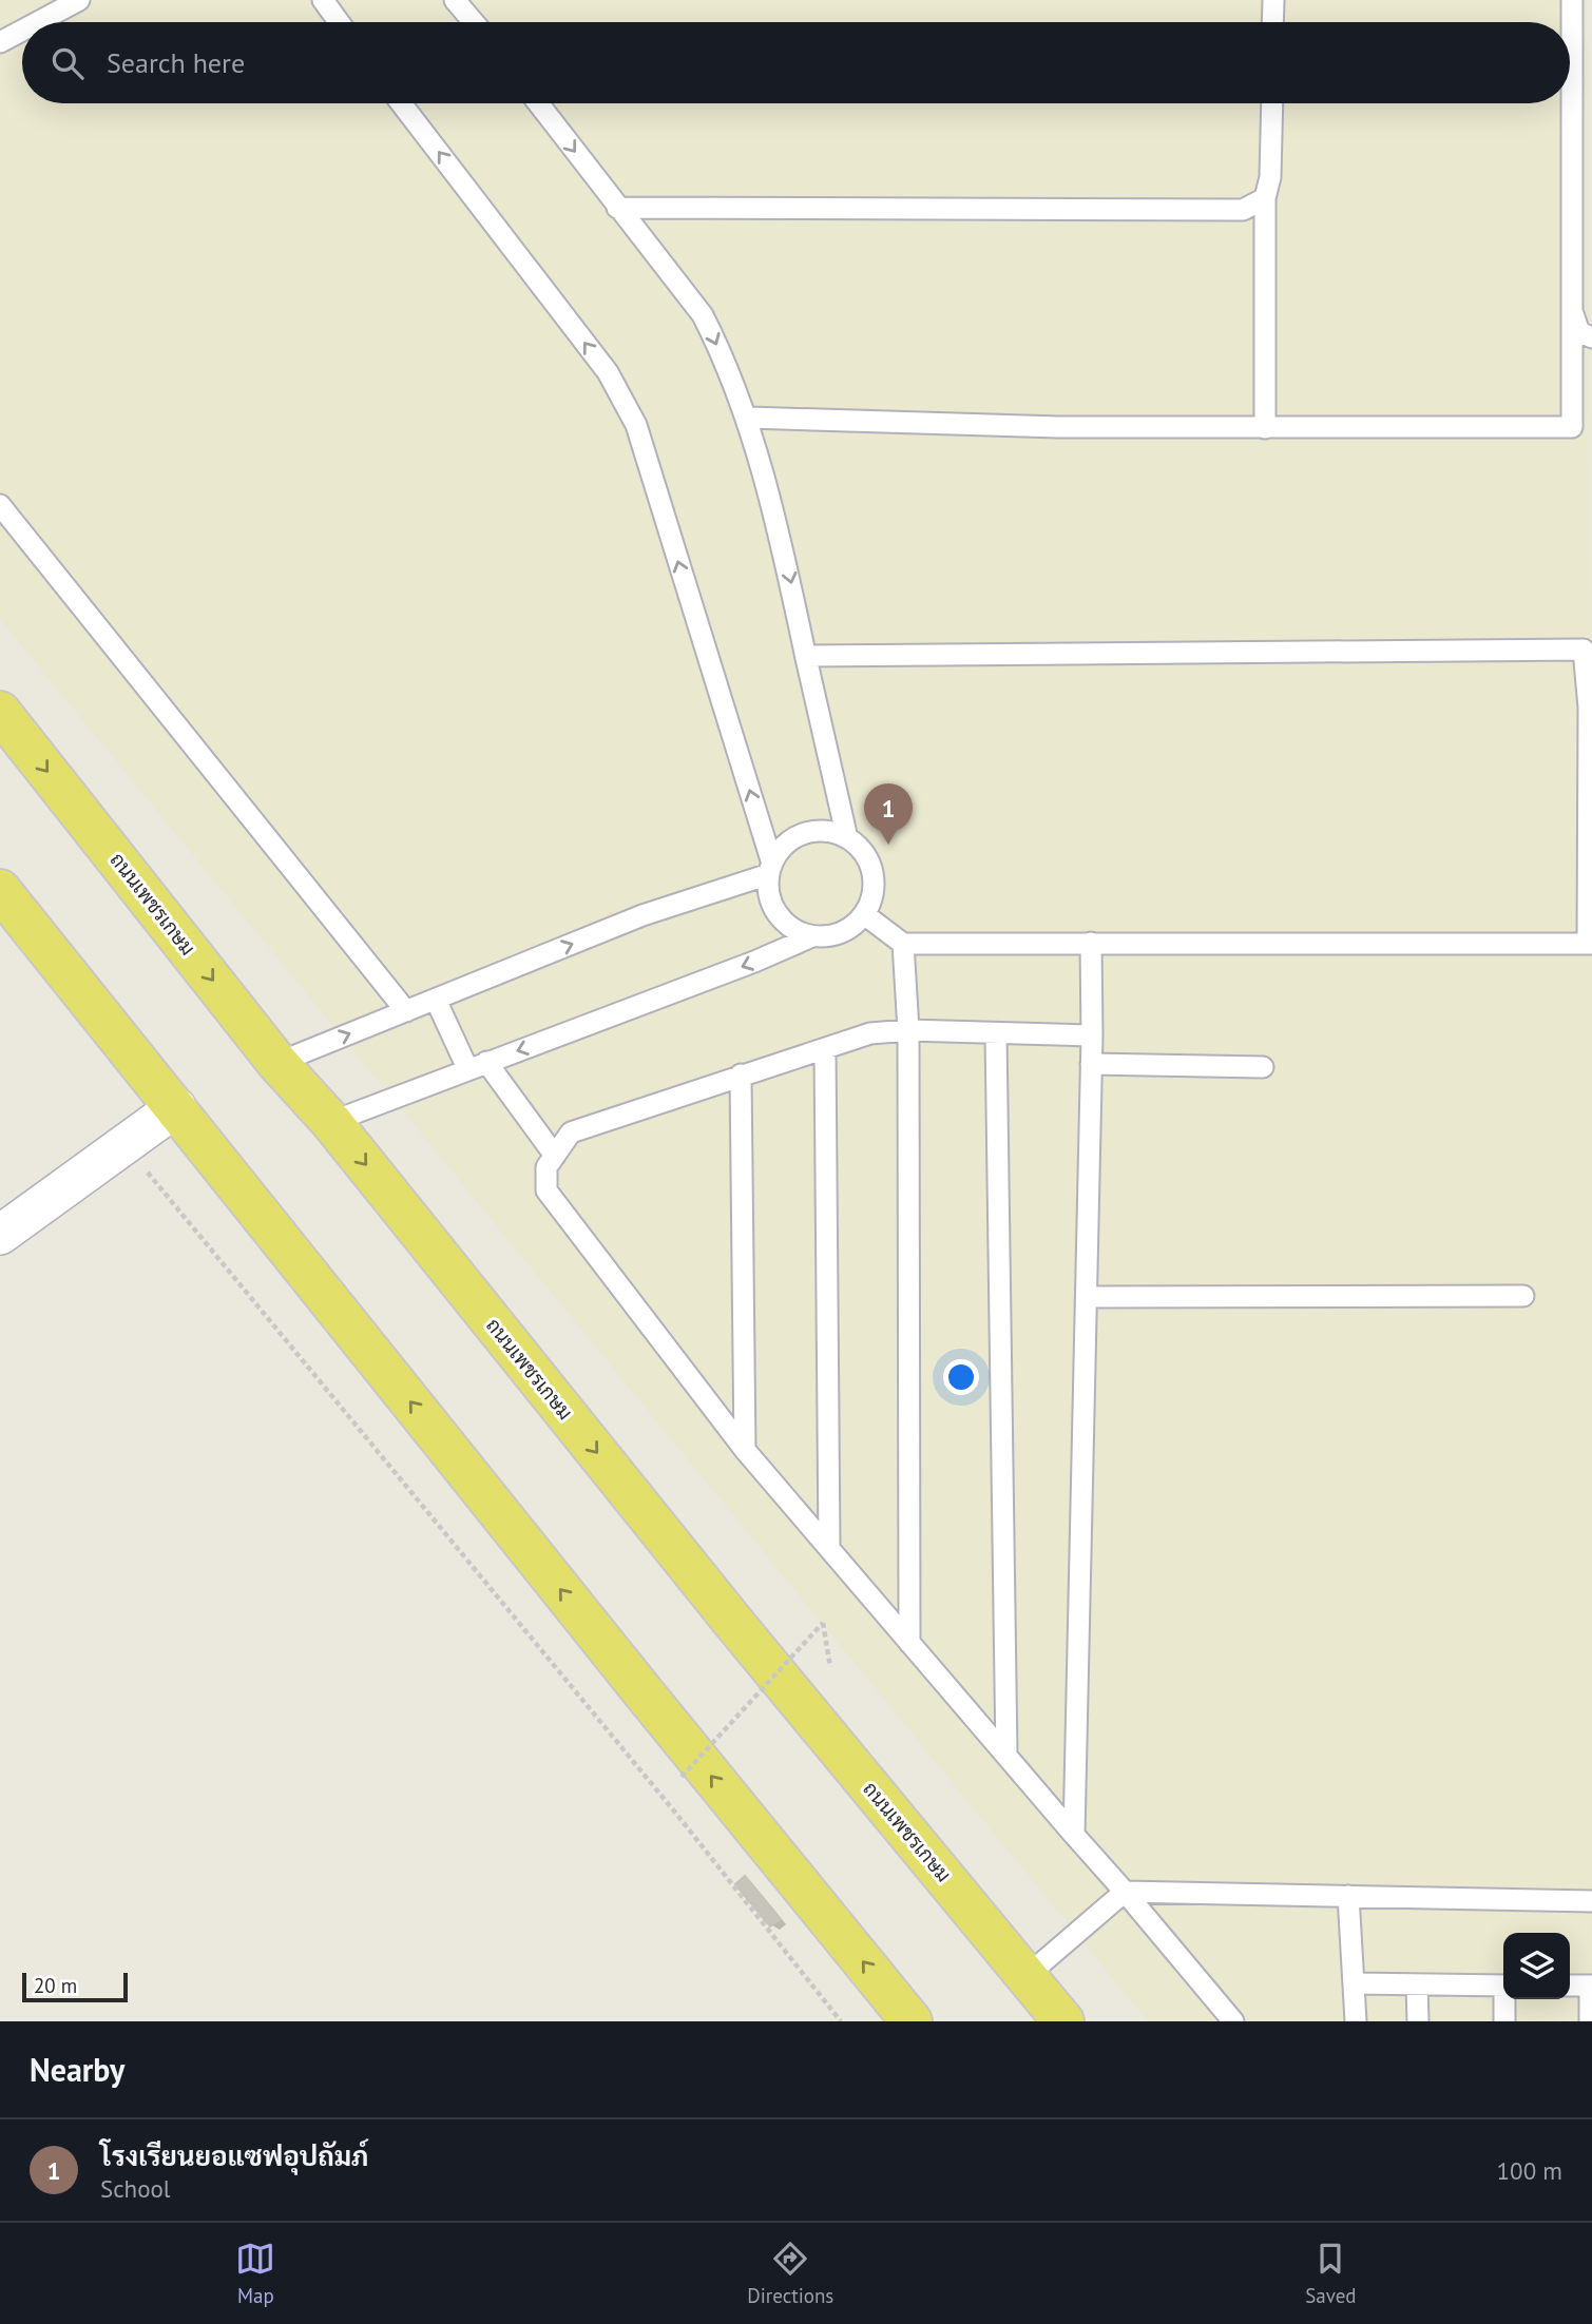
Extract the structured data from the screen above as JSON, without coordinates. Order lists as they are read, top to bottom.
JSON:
{
  "streets": {
    "main road": ["ถนนเพชรเกษม"]
  },
  "scale_bar": "20 m",
  "page": {
    "search": "Search here",
    "pins": "1",
    "scale": "20 m",
    "heading": "Nearby",
    "list": [
      {
        "mark": "1",
        "name": "โรงเรียนยอแซฟอุปถัมภ์",
        "note": "School",
        "value": "100 m"
      }
    ],
    "nav": ["Map", "Directions", "Saved"]
  }
}
